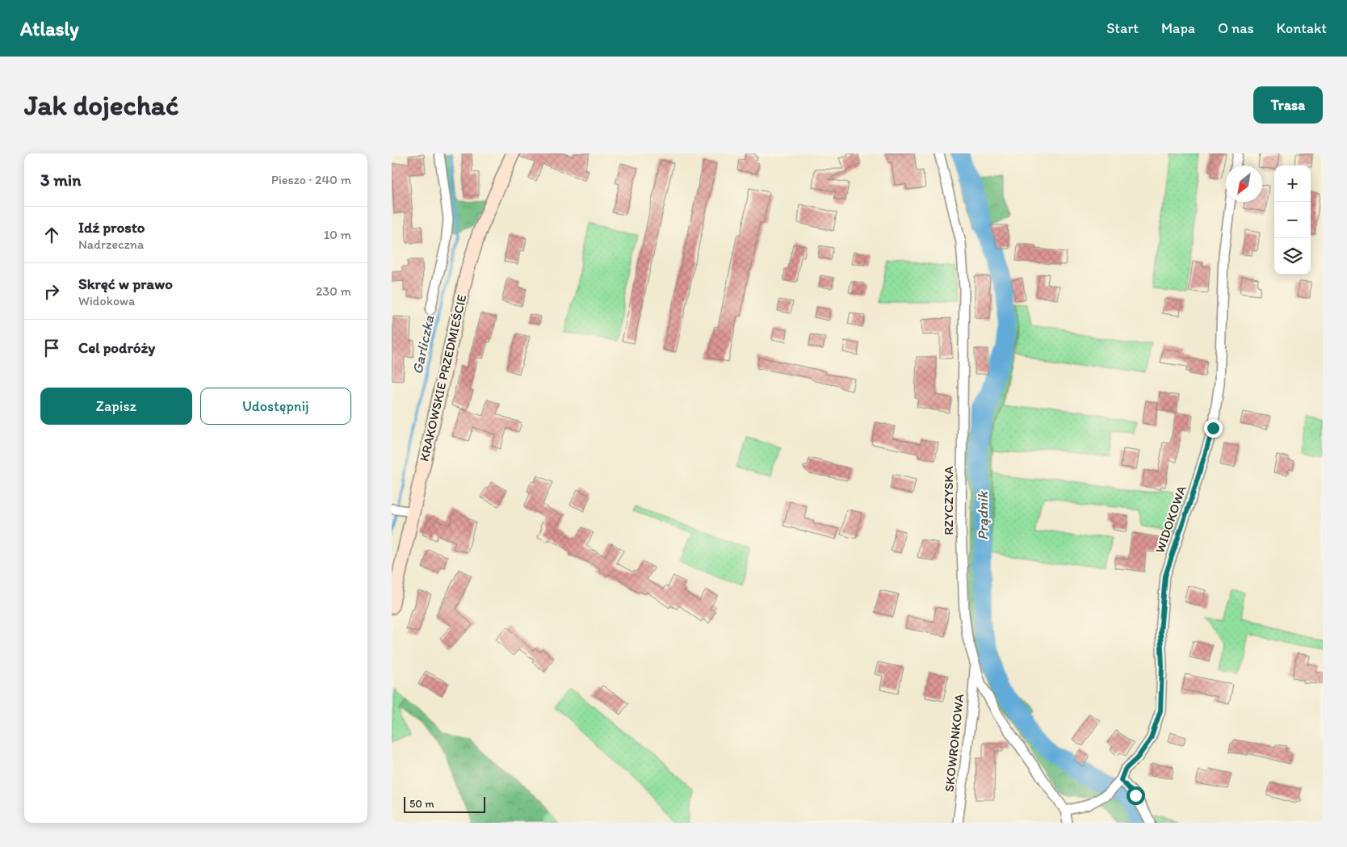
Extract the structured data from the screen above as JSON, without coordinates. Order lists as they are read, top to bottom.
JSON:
{
  "streets": {
    "main road": ["KRAKOWSKIE PRZEDMIEŚCIE"],
    "street": ["RZYCZYSKA", "WIDOKOWA", "SKOWRONKOWA"]
  },
  "crossings": [
    ["RZYCZYSKA", "WIDOKOWA"],
    ["RZYCZYSKA", "SKOWRONKOWA"]
  ],
  "water": ["Garliczka", "Prądnik"],
  "scale_bar": "50 m",
  "north": "bottom left",
  "page": {
    "header": "Atlasly",
    "nav": [
      "Start",
      "Mapa",
      "O nas",
      "Kontakt"
    ],
    "buttons": [
      "Trasa",
      ["Zapisz", "Udostępnij"]
    ],
    "title": "Jak dojechać",
    "heading": ["3 min", "Pieszo · 240 m"],
    "map_buttons": ["+", "−"],
    "list": [
      ["Idź prosto", "Nadrzeczna", "10 m"],
      ["Skręć w prawo", "Widokowa", "230 m"],
      "Cel podróży"
    ],
    "scale": "50 m"
  }
}
